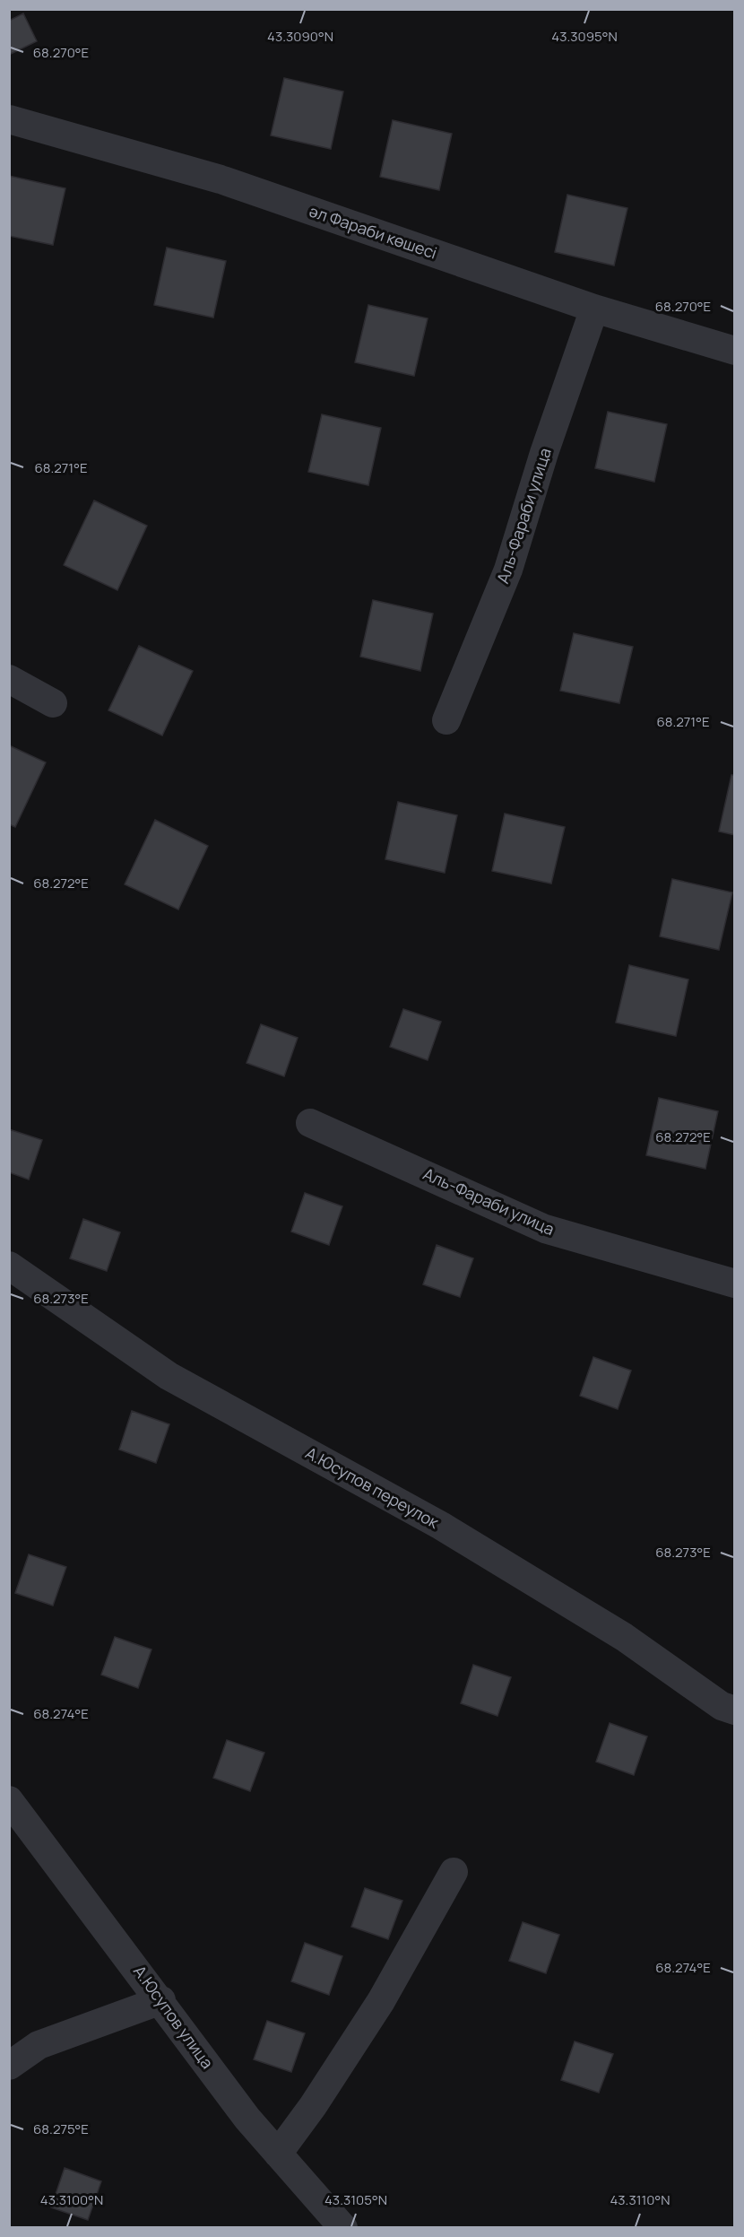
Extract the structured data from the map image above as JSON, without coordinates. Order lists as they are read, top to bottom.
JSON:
{
  "streets": {
    "street": [
      "әл Фараби көшесі",
      "Аль-Фараби улица",
      "А.Юсупов переулок",
      "А.Юсупов улица"
    ]
  },
  "crossings": [
    ["әл Фараби көшесі", "Аль-Фараби улица"]
  ],
  "coordinates": [
    "43.3095°N",
    "43.3090°N",
    "68.270°E",
    "68.271°E",
    "68.272°E",
    "68.273°E",
    "68.274°E",
    "68.275°E",
    "43.3100°N",
    "43.3105°N",
    "43.3110°N"
  ]
}
